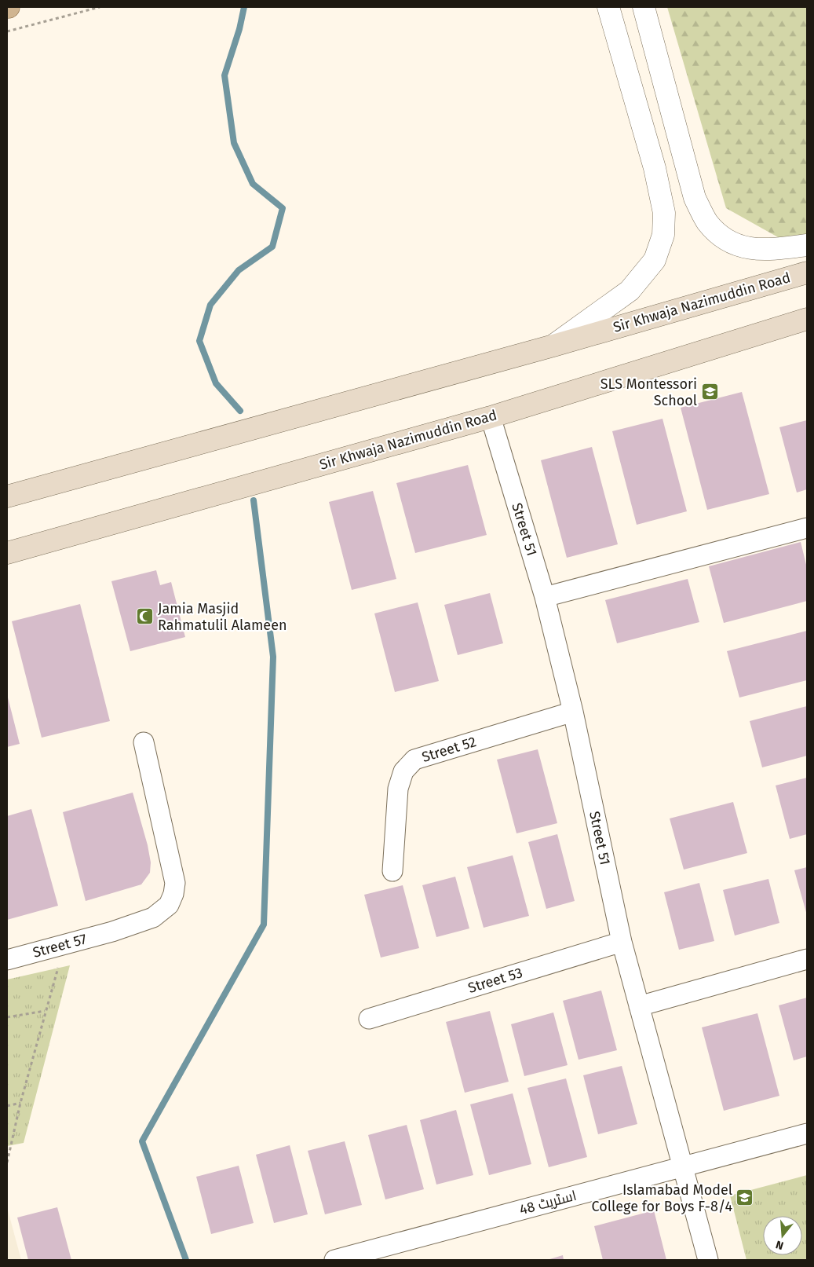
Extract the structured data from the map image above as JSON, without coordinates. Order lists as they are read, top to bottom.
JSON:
{
  "streets": {
    "main road": ["Sir Khwaja Nazimuddin Road"],
    "street": [
      "Street 51",
      "Street 52",
      "Street 57",
      "Street 53",
      "اسٹریٹ 48"
    ]
  },
  "crossings": [
    ["Sir Khwaja Nazimuddin Road", "Street 51"],
    ["Street 51", "Street 52"],
    ["Street 51", "Street 53"],
    ["Street 51", "اسٹریٹ 48"]
  ],
  "places": {
    "school or university": ["SLS Montessori School", "Islamabad Model College for Boys F-8/4"],
    "mosque": ["Jamia Masjid Rahmatulil Alameen"]
  },
  "north": "bottom"
}
